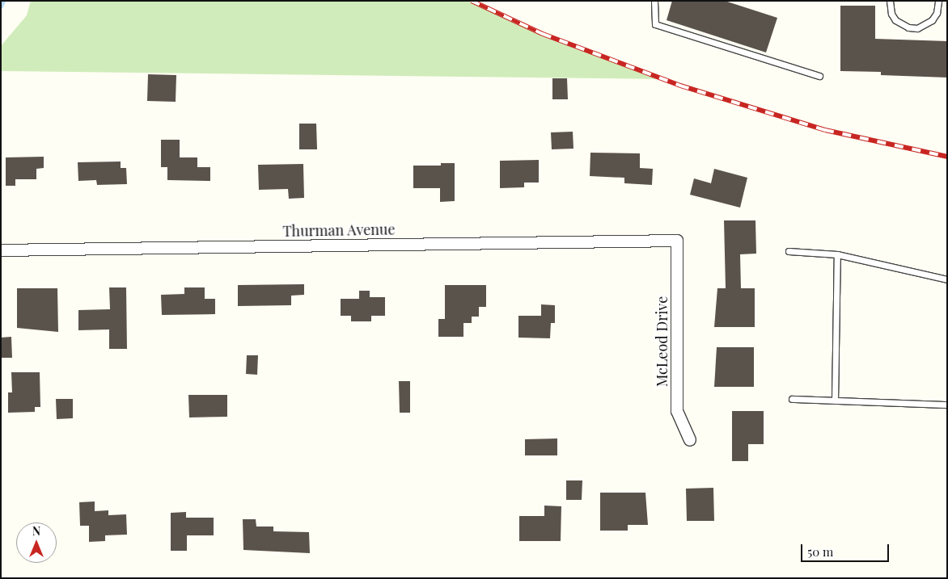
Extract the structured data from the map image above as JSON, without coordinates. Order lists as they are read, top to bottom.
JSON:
{
  "streets": {
    "street": ["Thurman Avenue", "McLeod Drive"]
  },
  "crossings": [
    ["Thurman Avenue", "McLeod Drive"]
  ],
  "scale_bar": "50 m",
  "north": "top"
}
